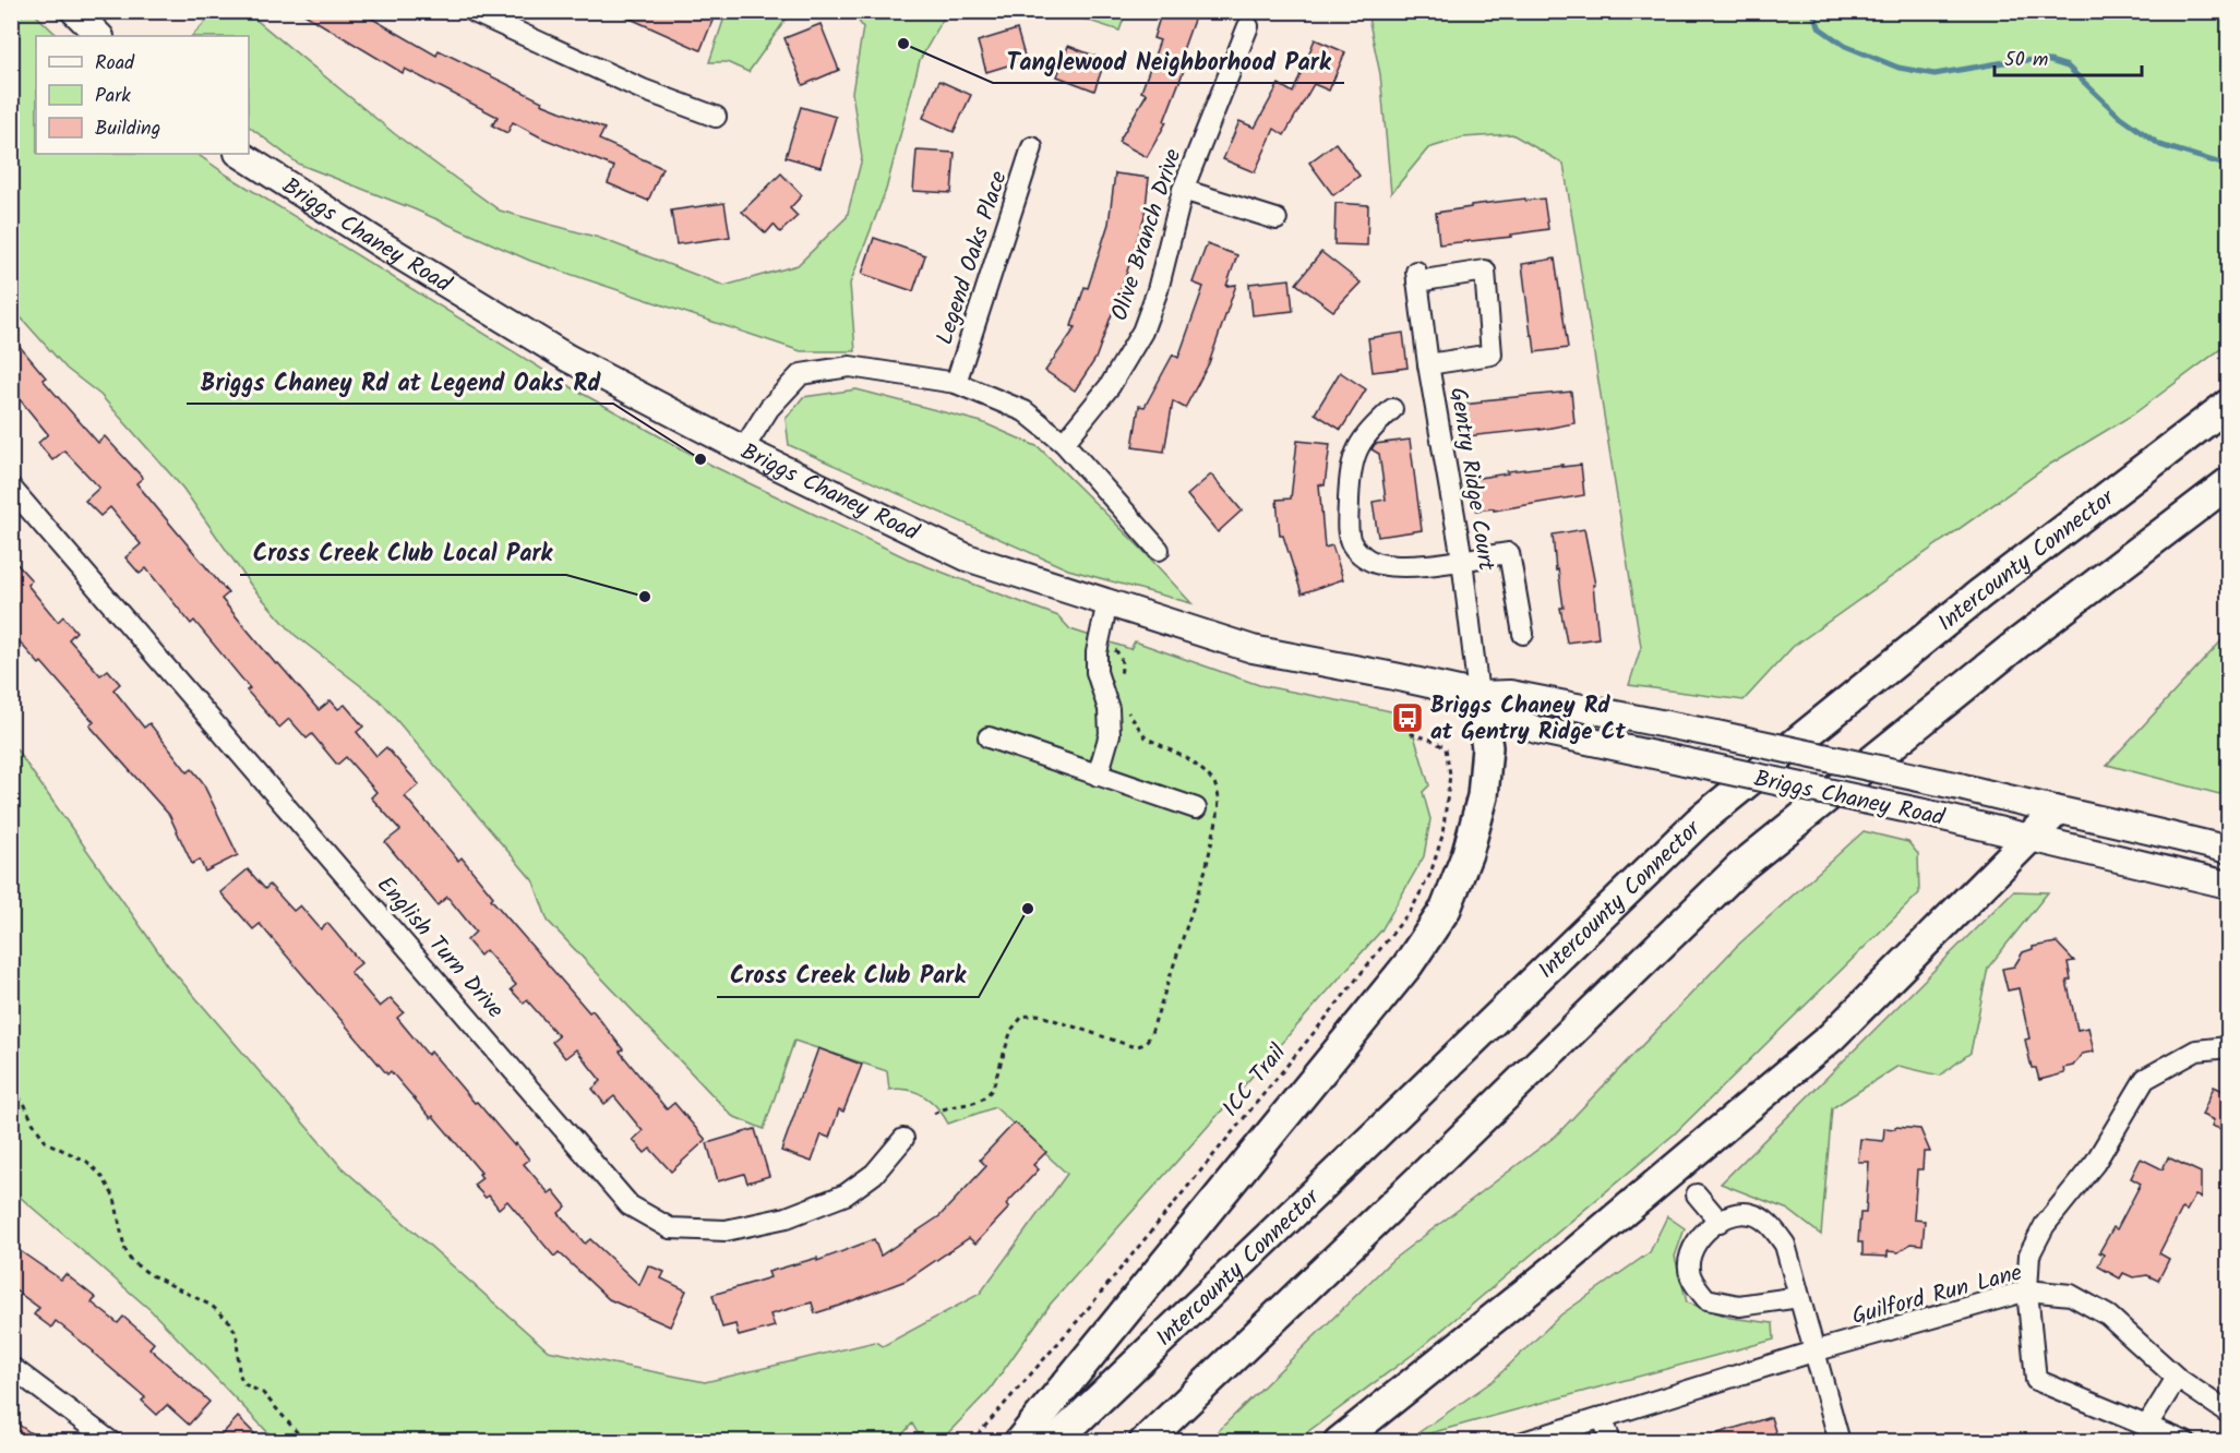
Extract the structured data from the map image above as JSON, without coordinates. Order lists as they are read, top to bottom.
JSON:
{
  "streets": {
    "highway": ["Intercounty Connector"],
    "main road": ["Briggs Chaney Road"],
    "street": [
      "Olive Branch Drive",
      "Legend Oaks Place",
      "Gentry Ridge Court",
      "English Turn Drive",
      "Guilford Run Lane"
    ],
    "path": ["ICC Trail"]
  },
  "crossings": [
    ["Briggs Chaney Road", "Gentry Ridge Court"]
  ],
  "places": {
    "other": [
      "Tanglewood Neighborhood Park",
      "Briggs Chaney Rd at Legend Oaks Rd",
      "Cross Creek Club Local Park",
      "Cross Creek Club Park"
    ],
    "bus stop": ["Briggs Chaney Rd at Gentry Ridge Ct"]
  },
  "legend": ["Road", "Park", "Building"],
  "scale_bar": "50 m"
}
